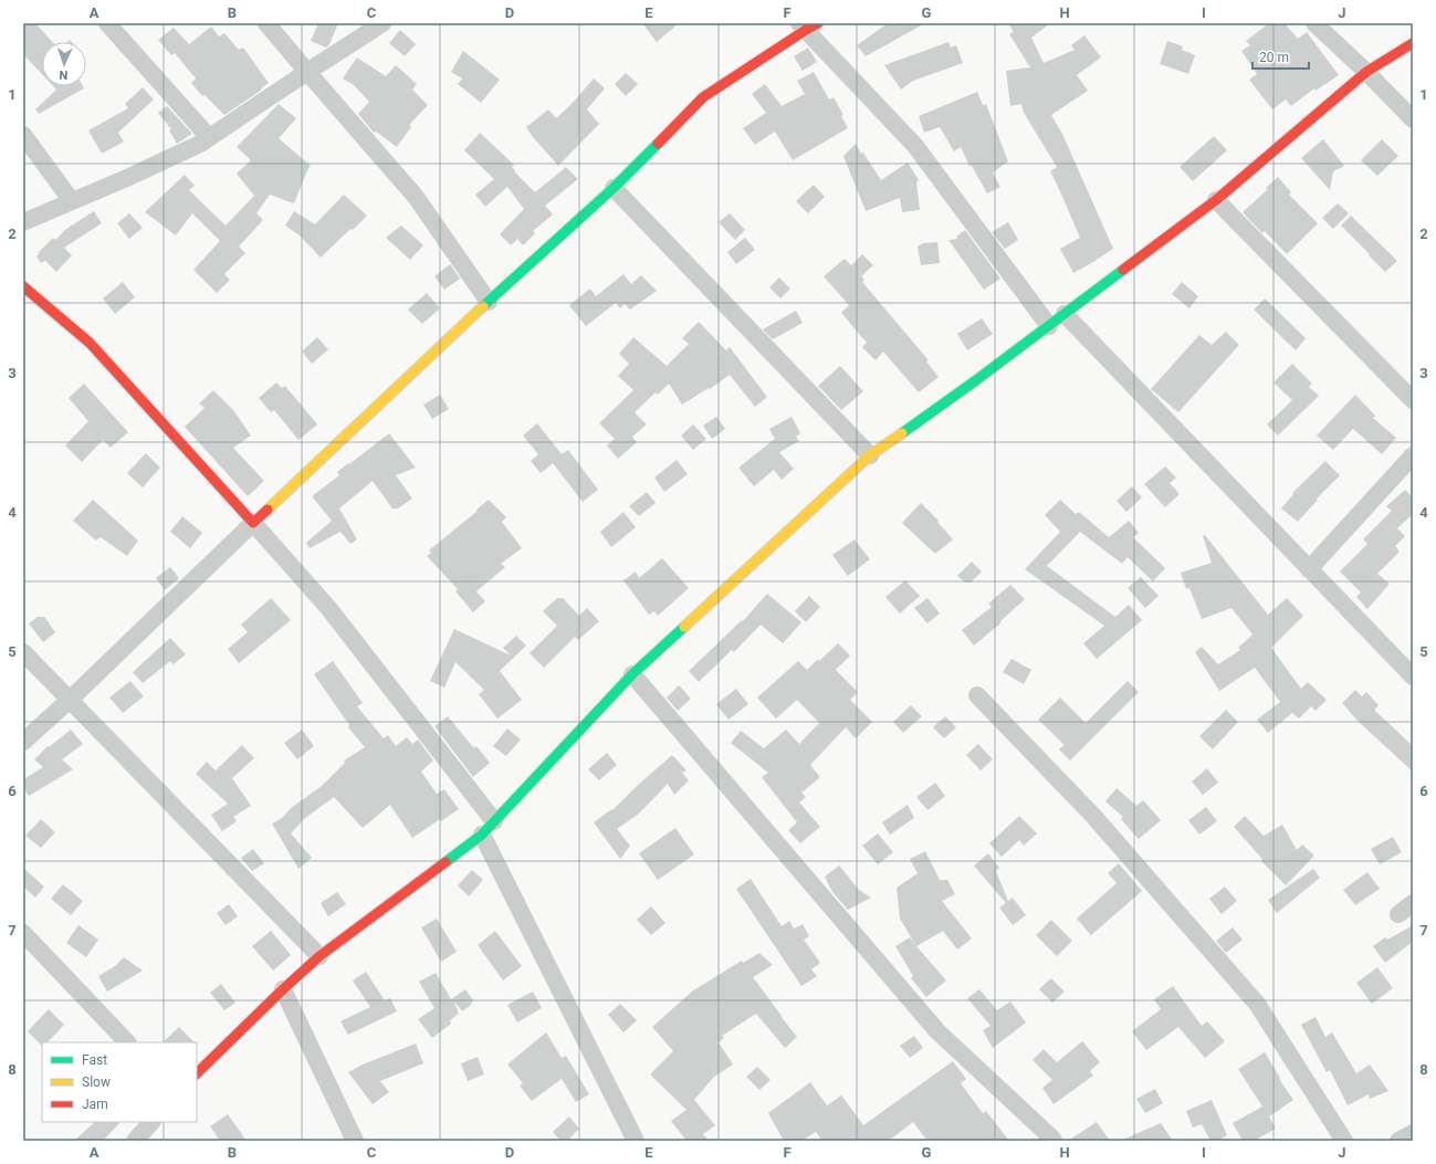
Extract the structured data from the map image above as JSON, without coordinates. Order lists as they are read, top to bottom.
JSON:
{
  "legend": ["Fast", "Slow", "Jam"],
  "scale_bar": "20 m",
  "north": "bottom",
  "grid": {
    "columns": [
      "A",
      "B",
      "C",
      "D",
      "E",
      "F",
      "G",
      "H",
      "I",
      "J"
    ],
    "rows": [
      "1",
      "2",
      "3",
      "4",
      "5",
      "6",
      "7",
      "8"
    ]
  }
}
